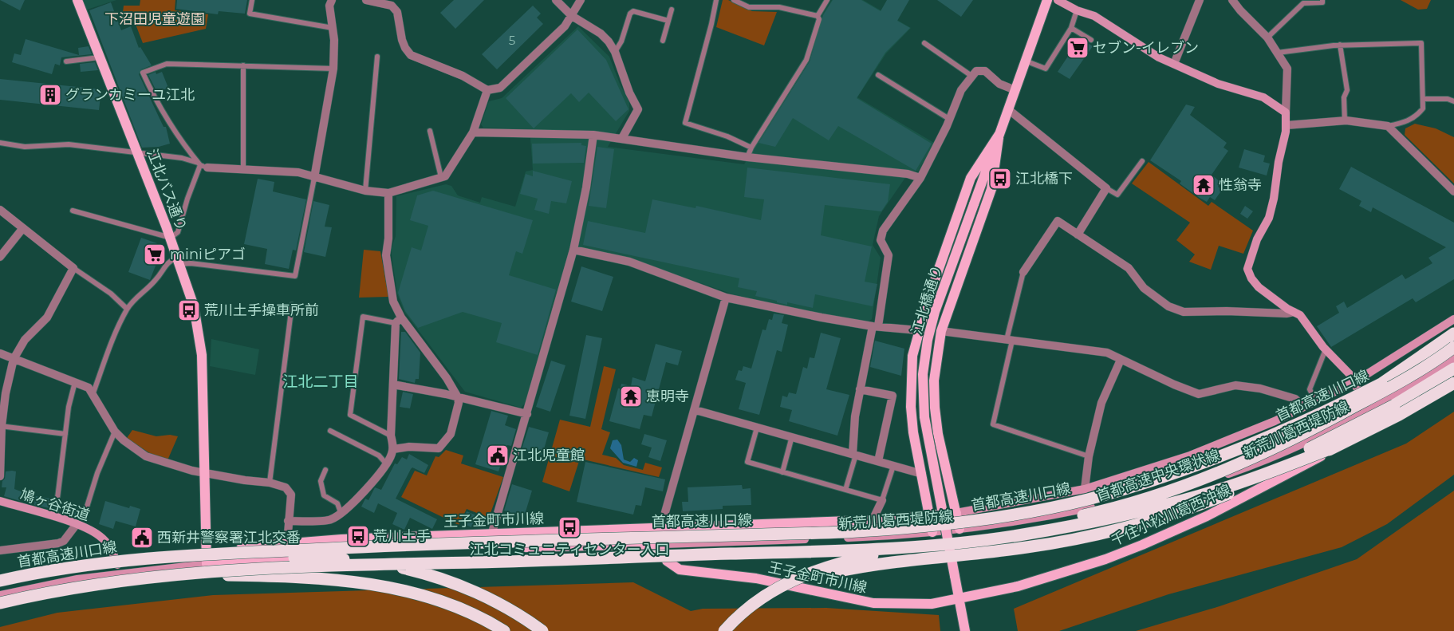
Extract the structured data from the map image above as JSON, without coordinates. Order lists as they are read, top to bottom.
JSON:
{
  "streets": {
    "highway": ["首都高速川口線", "首都高速中央環状線"],
    "main road": [
      "江北バス通り",
      "江北橋通り",
      "新荒川葛西堤防線",
      "鳩ヶ谷街道",
      "千住小松川葛西沖線",
      "王子金町市川線"
    ]
  },
  "crossings": [
    ["江北バス通り", "王子金町市川線"],
    ["江北橋通り", "千住小松川葛西沖線"],
    ["江北橋通り", "王子金町市川線"],
    ["新荒川葛西堤防線", "千住小松川葛西沖線"],
    ["新荒川葛西堤防線", "王子金町市川線"],
    ["千住小松川葛西沖線", "王子金町市川線"]
  ],
  "districts": ["江北二丁目"],
  "parks": ["下沼田児童遊園"],
  "places": {
    "supermarket": ["セブン-イレブン", "miniピアゴ"],
    "building": ["グランカミーユ江北"],
    "bus stop": [
      "江北橋下",
      "荒川土手操車所前",
      "江北コミュニティセンター入口",
      "荒川土手"
    ],
    "temple": ["性翁寺", "恵明寺"],
    "public building": ["江北児童館", "西新井警察署江北交番"]
  },
  "house_numbers": ["5"]
}
